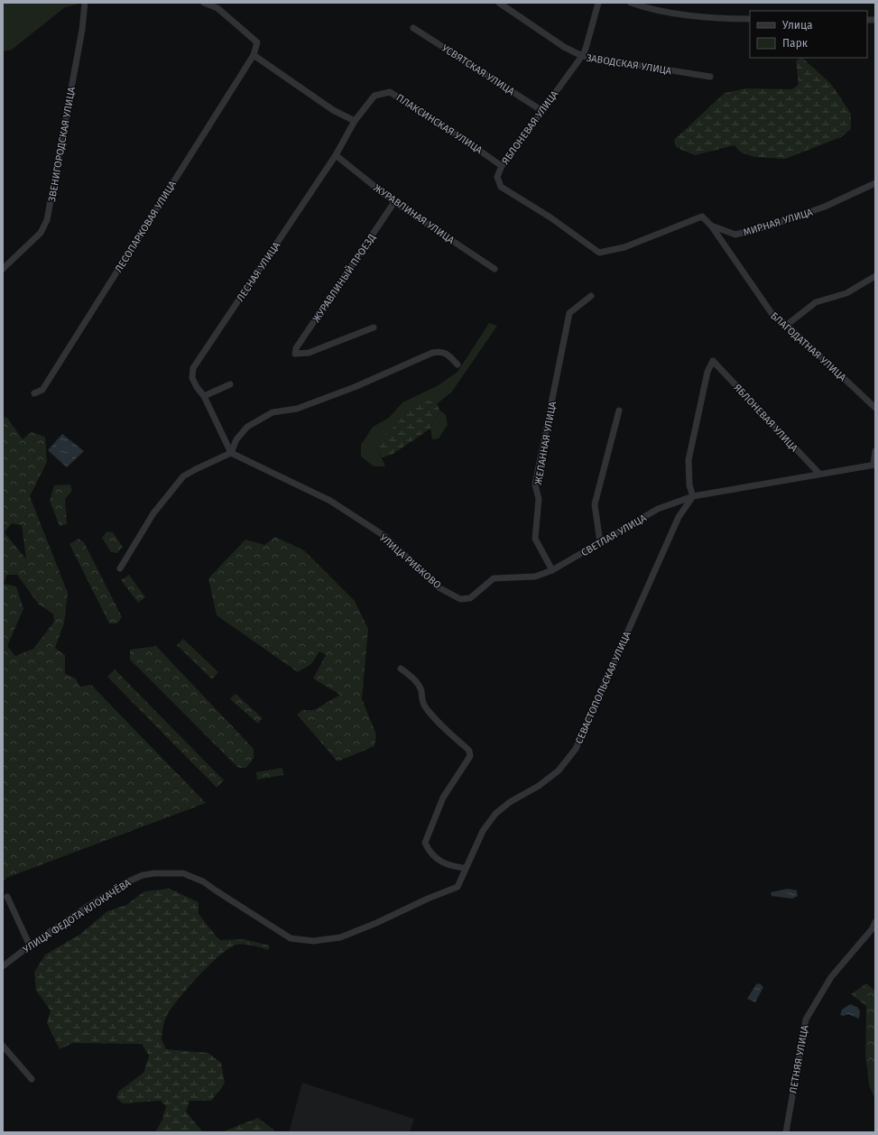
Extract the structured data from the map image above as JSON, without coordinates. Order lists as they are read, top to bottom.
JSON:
{
  "streets": {
    "street": [
      "ЗАВОДСКАЯ УЛИЦА",
      "УСВЯТСКАЯ УЛИЦА",
      "ПЛАКСИНСКАЯ УЛИЦА",
      "ЯБЛОНЕВАЯ УЛИЦА",
      "ЗВЕНИГОРОДСКАЯ УЛИЦА",
      "ЖУРАВЛИНАЯ УЛИЦА",
      "МИРНАЯ УЛИЦА",
      "ЛЕСОПАРКОВАЯ УЛИЦА",
      "ЛЕСНАЯ УЛИЦА",
      "ЖУРАВЛИНЫЙ ПРОЕЗД",
      "БЛАГОДАТНАЯ УЛИЦА",
      "ЖЕЛАННАЯ УЛИЦА",
      "СВЕТЛАЯ УЛИЦА",
      "УЛИЦА РИБКОВО",
      "СЕВАСТОПОЛЬСКАЯ УЛИЦА",
      "УЛИЦА ФЕДОТА КЛОКАЧЁВА",
      "ЛЕТНЯЯ УЛИЦА"
    ]
  },
  "crossings": [
    ["ЗАВОДСКАЯ УЛИЦА", "ЯБЛОНЕВАЯ УЛИЦА"],
    ["УСВЯТСКАЯ УЛИЦА", "ЯБЛОНЕВАЯ УЛИЦА"],
    ["ПЛАКСИНСКАЯ УЛИЦА", "ЯБЛОНЕВАЯ УЛИЦА"],
    ["ПЛАКСИНСКАЯ УЛИЦА", "ЛЕСНАЯ УЛИЦА"],
    ["ЯБЛОНЕВАЯ УЛИЦА", "МИРНАЯ УЛИЦА"],
    ["ЯБЛОНЕВАЯ УЛИЦА", "СВЕТЛАЯ УЛИЦА"],
    ["ЯБЛОНЕВАЯ УЛИЦА", "СЕВАСТОПОЛЬСКАЯ УЛИЦА"],
    ["ЖУРАВЛИНАЯ УЛИЦА", "ЛЕСНАЯ УЛИЦА"],
    ["ЖУРАВЛИНАЯ УЛИЦА", "ЖУРАВЛИНЫЙ ПРОЕЗД"],
    ["МИРНАЯ УЛИЦА", "БЛАГОДАТНАЯ УЛИЦА"],
    ["ЛЕСНАЯ УЛИЦА", "УЛИЦА РИБКОВО"],
    ["ЖЕЛАННАЯ УЛИЦА", "СВЕТЛАЯ УЛИЦА"],
    ["СВЕТЛАЯ УЛИЦА", "УЛИЦА РИБКОВО"],
    ["СВЕТЛАЯ УЛИЦА", "СЕВАСТОПОЛЬСКАЯ УЛИЦА"],
    ["СЕВАСТОПОЛЬСКАЯ УЛИЦА", "УЛИЦА ФЕДОТА КЛОКАЧЁВА"]
  ],
  "legend": ["Улица", "Парк"]
}
